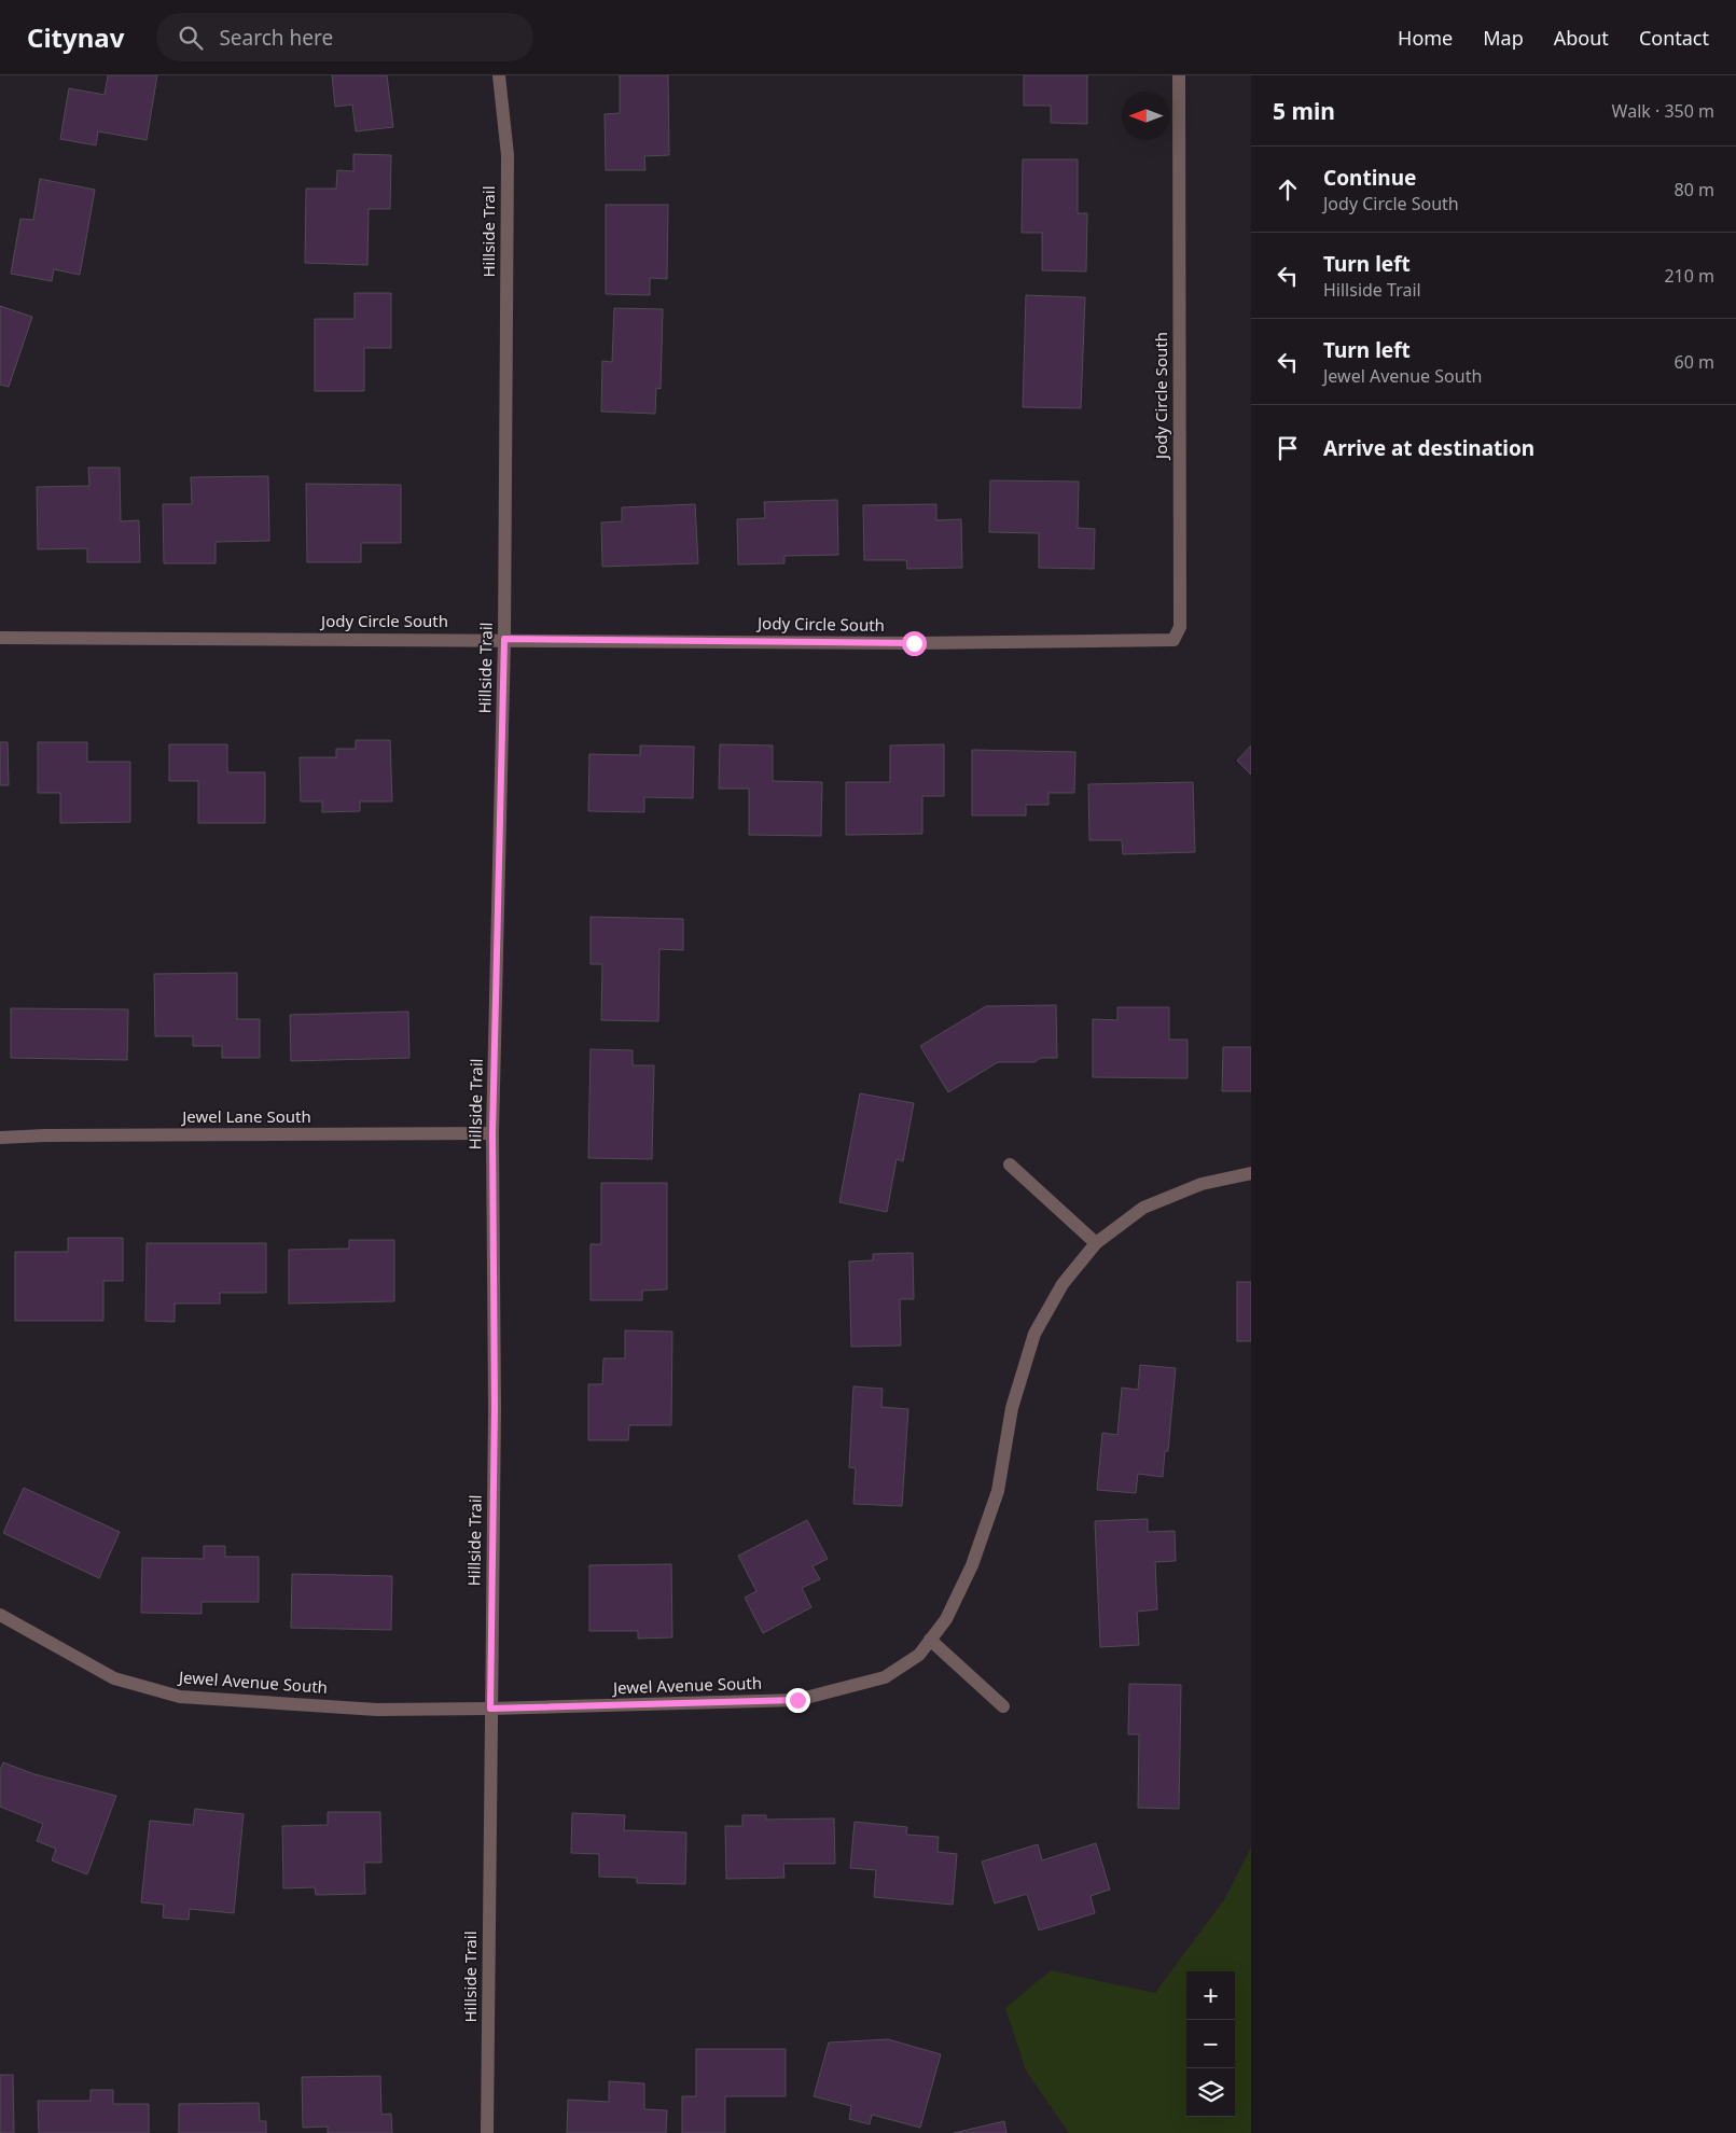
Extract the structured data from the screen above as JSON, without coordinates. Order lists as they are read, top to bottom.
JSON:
{
  "streets": {
    "street": [
      "Hillside Trail",
      "Jody Circle South",
      "Jewel Lane South",
      "Jewel Avenue South"
    ]
  },
  "crossings": [
    ["Hillside Trail", "Jody Circle South"],
    ["Hillside Trail", "Jewel Lane South"],
    ["Hillside Trail", "Jewel Avenue South"]
  ],
  "north": "left",
  "page": {
    "header": "Citynav",
    "search": "Search here",
    "nav": [
      "Home",
      "Map",
      "About",
      "Contact"
    ],
    "heading": ["5 min", "Walk · 350 m"],
    "list": [
      ["Continue", "Jody Circle South", "80 m"],
      ["Turn left", "Hillside Trail", "210 m"],
      ["Turn left", "Jewel Avenue South", "60 m"],
      "Arrive at destination"
    ],
    "map_buttons": ["+", "−"]
  }
}
